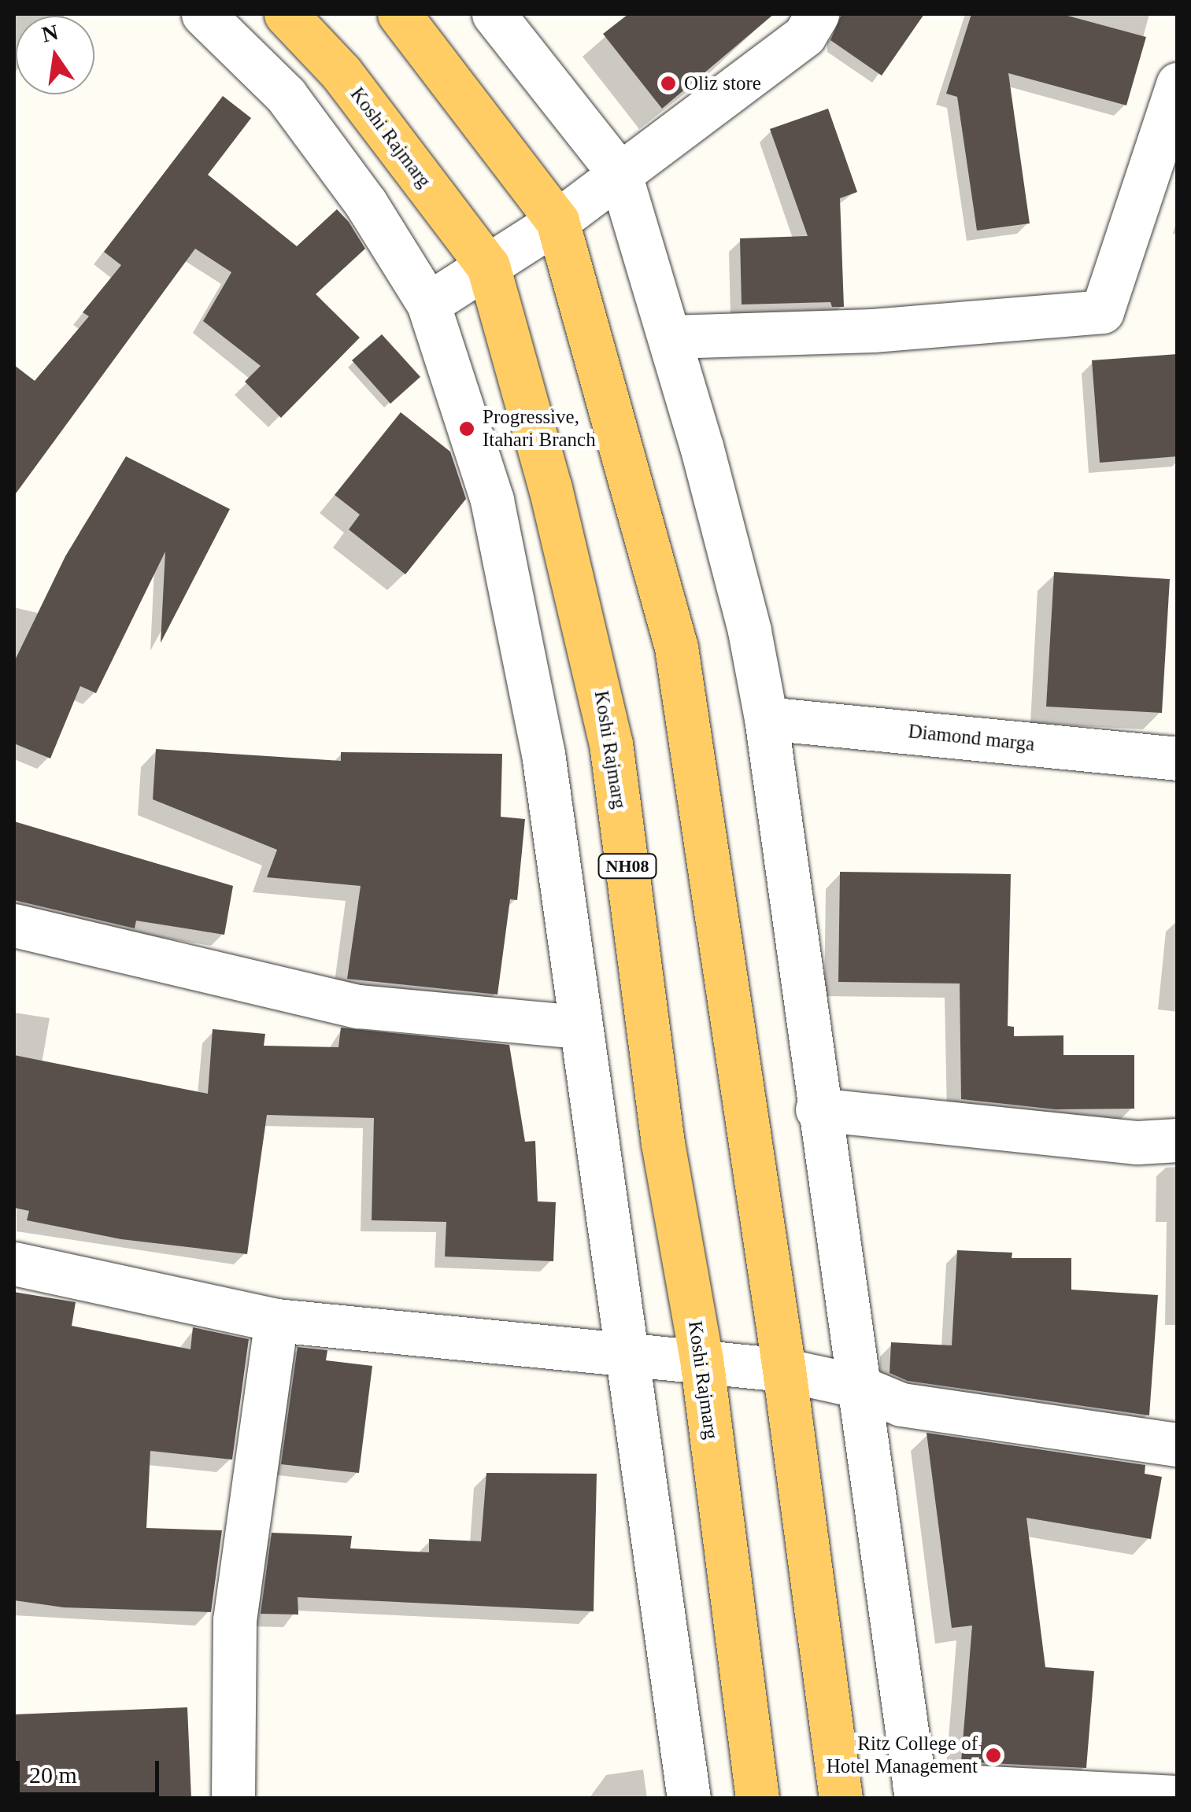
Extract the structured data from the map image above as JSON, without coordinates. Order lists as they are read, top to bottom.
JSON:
{
  "streets": {
    "main road": ["Koshi Rajmarg", "NH08"],
    "street": ["Diamond marga"]
  },
  "places": ["Oliz store", "Progressive, Itahari Branch", "Ritz College of Hotel Management"],
  "scale_bar": "20 m",
  "north": "top"
}
